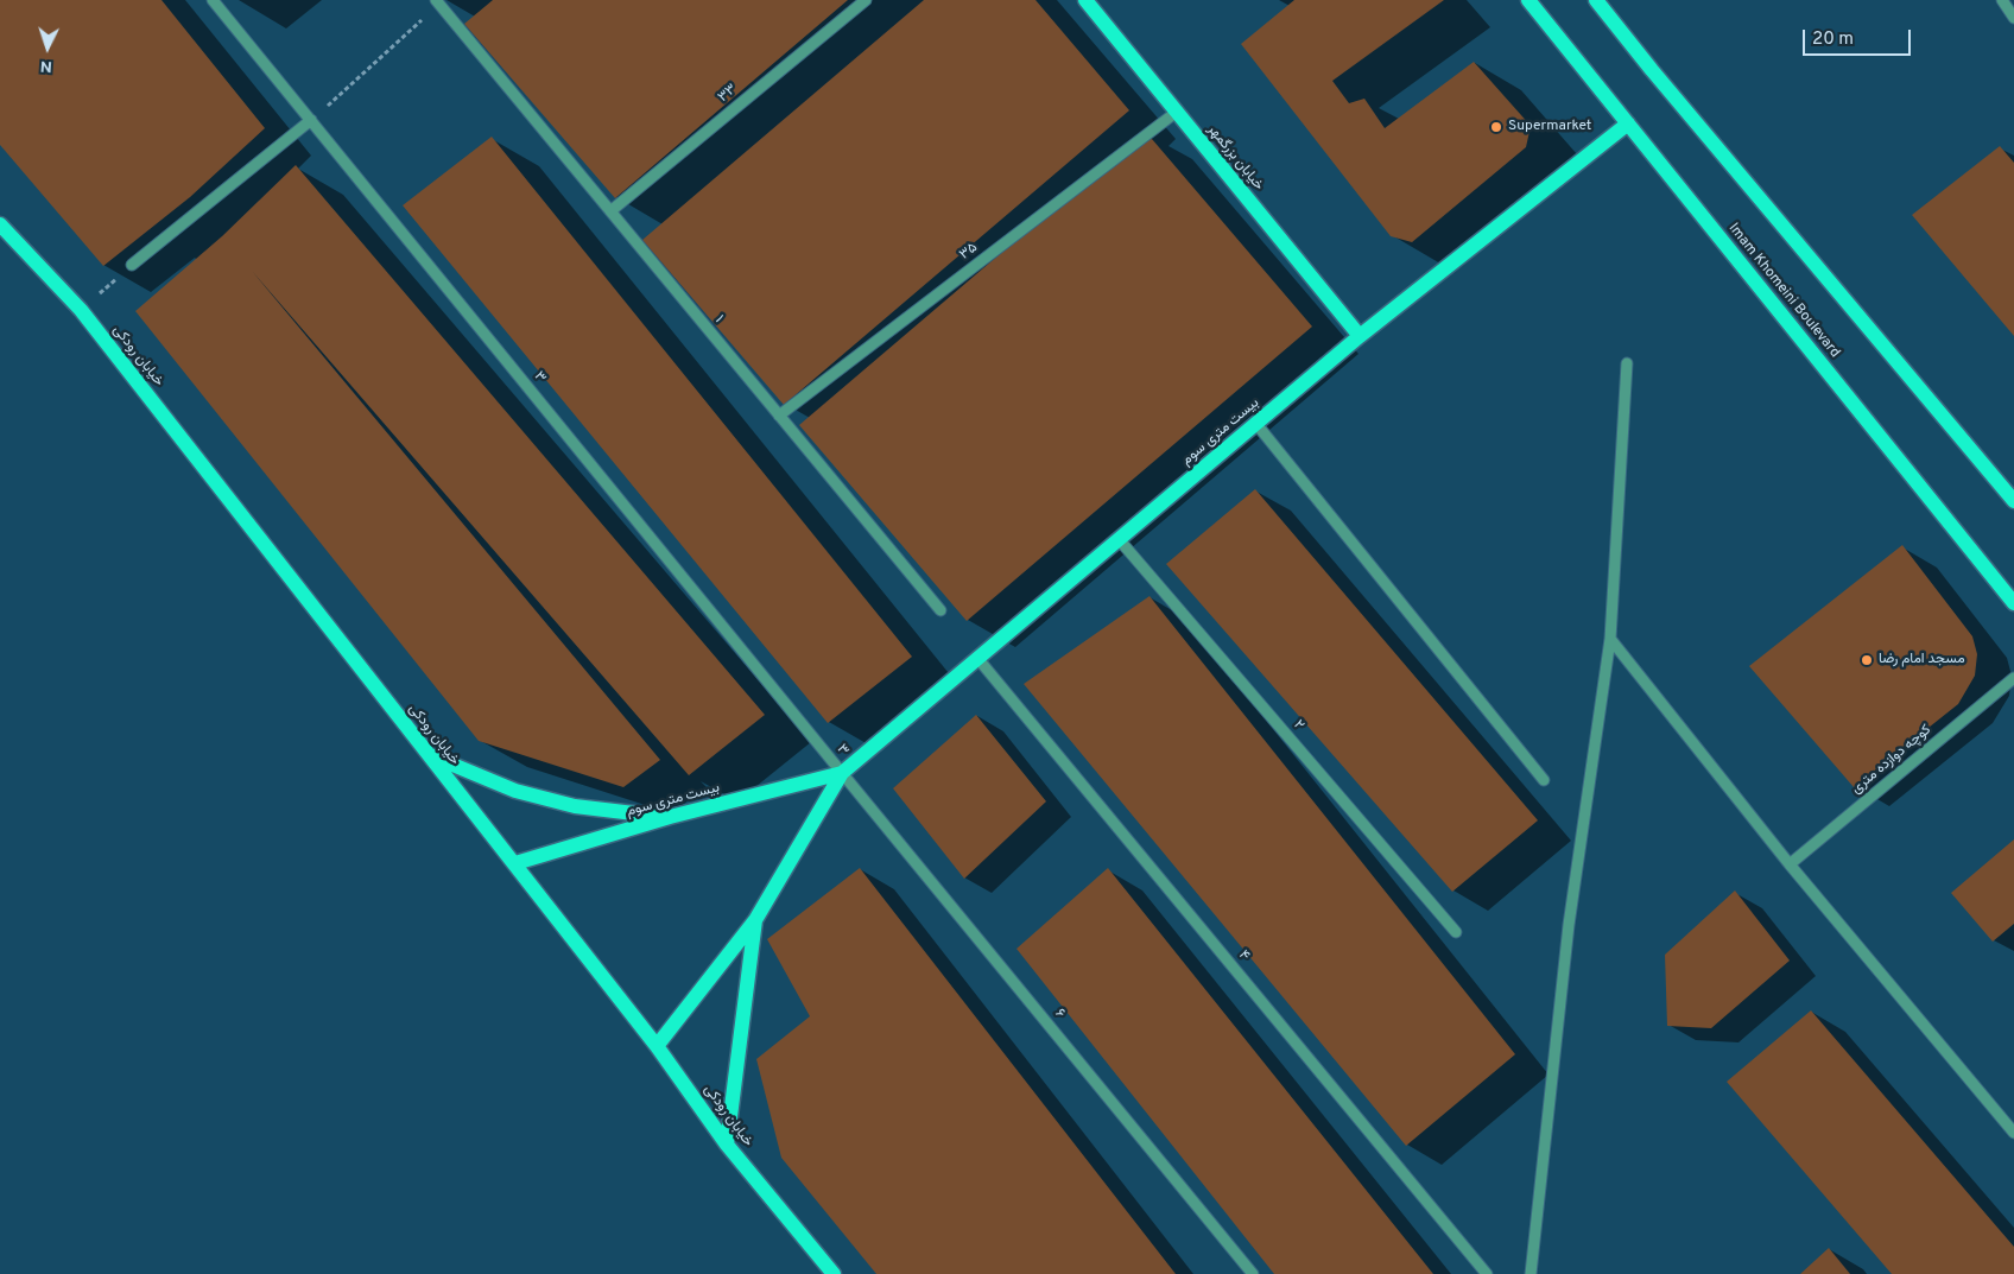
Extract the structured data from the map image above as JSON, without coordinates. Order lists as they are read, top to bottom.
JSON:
{
  "streets": {
    "main road": [
      "خیابان بزرگمهر",
      "Imam Khomeini Boulevard",
      "خیابان رودکی",
      "بیست متری سوم"
    ],
    "street": [
      "۳۳",
      "۳۵",
      "۱",
      "۳",
      "۲",
      "کوچه دوازده متری",
      "۴",
      "۶"
    ]
  },
  "crossings": [
    ["۳۳", "۱"],
    ["خیابان بزرگمهر", "۳۵"],
    ["خیابان بزرگمهر", "بیست متری سوم"],
    ["۳۵", "۱"],
    ["Imam Khomeini Boulevard", "بیست متری سوم"],
    ["خیابان رودکی", "بیست متری سوم"],
    ["۳", "بیست متری سوم"],
    ["۳", "۶"],
    ["بیست متری سوم", "۲"],
    ["بیست متری سوم", "۴"],
    ["بیست متری سوم", "۶"]
  ],
  "places": ["Supermarket", "مسجد امام رضا"],
  "scale_bar": "20 m",
  "north": "bottom"
}
